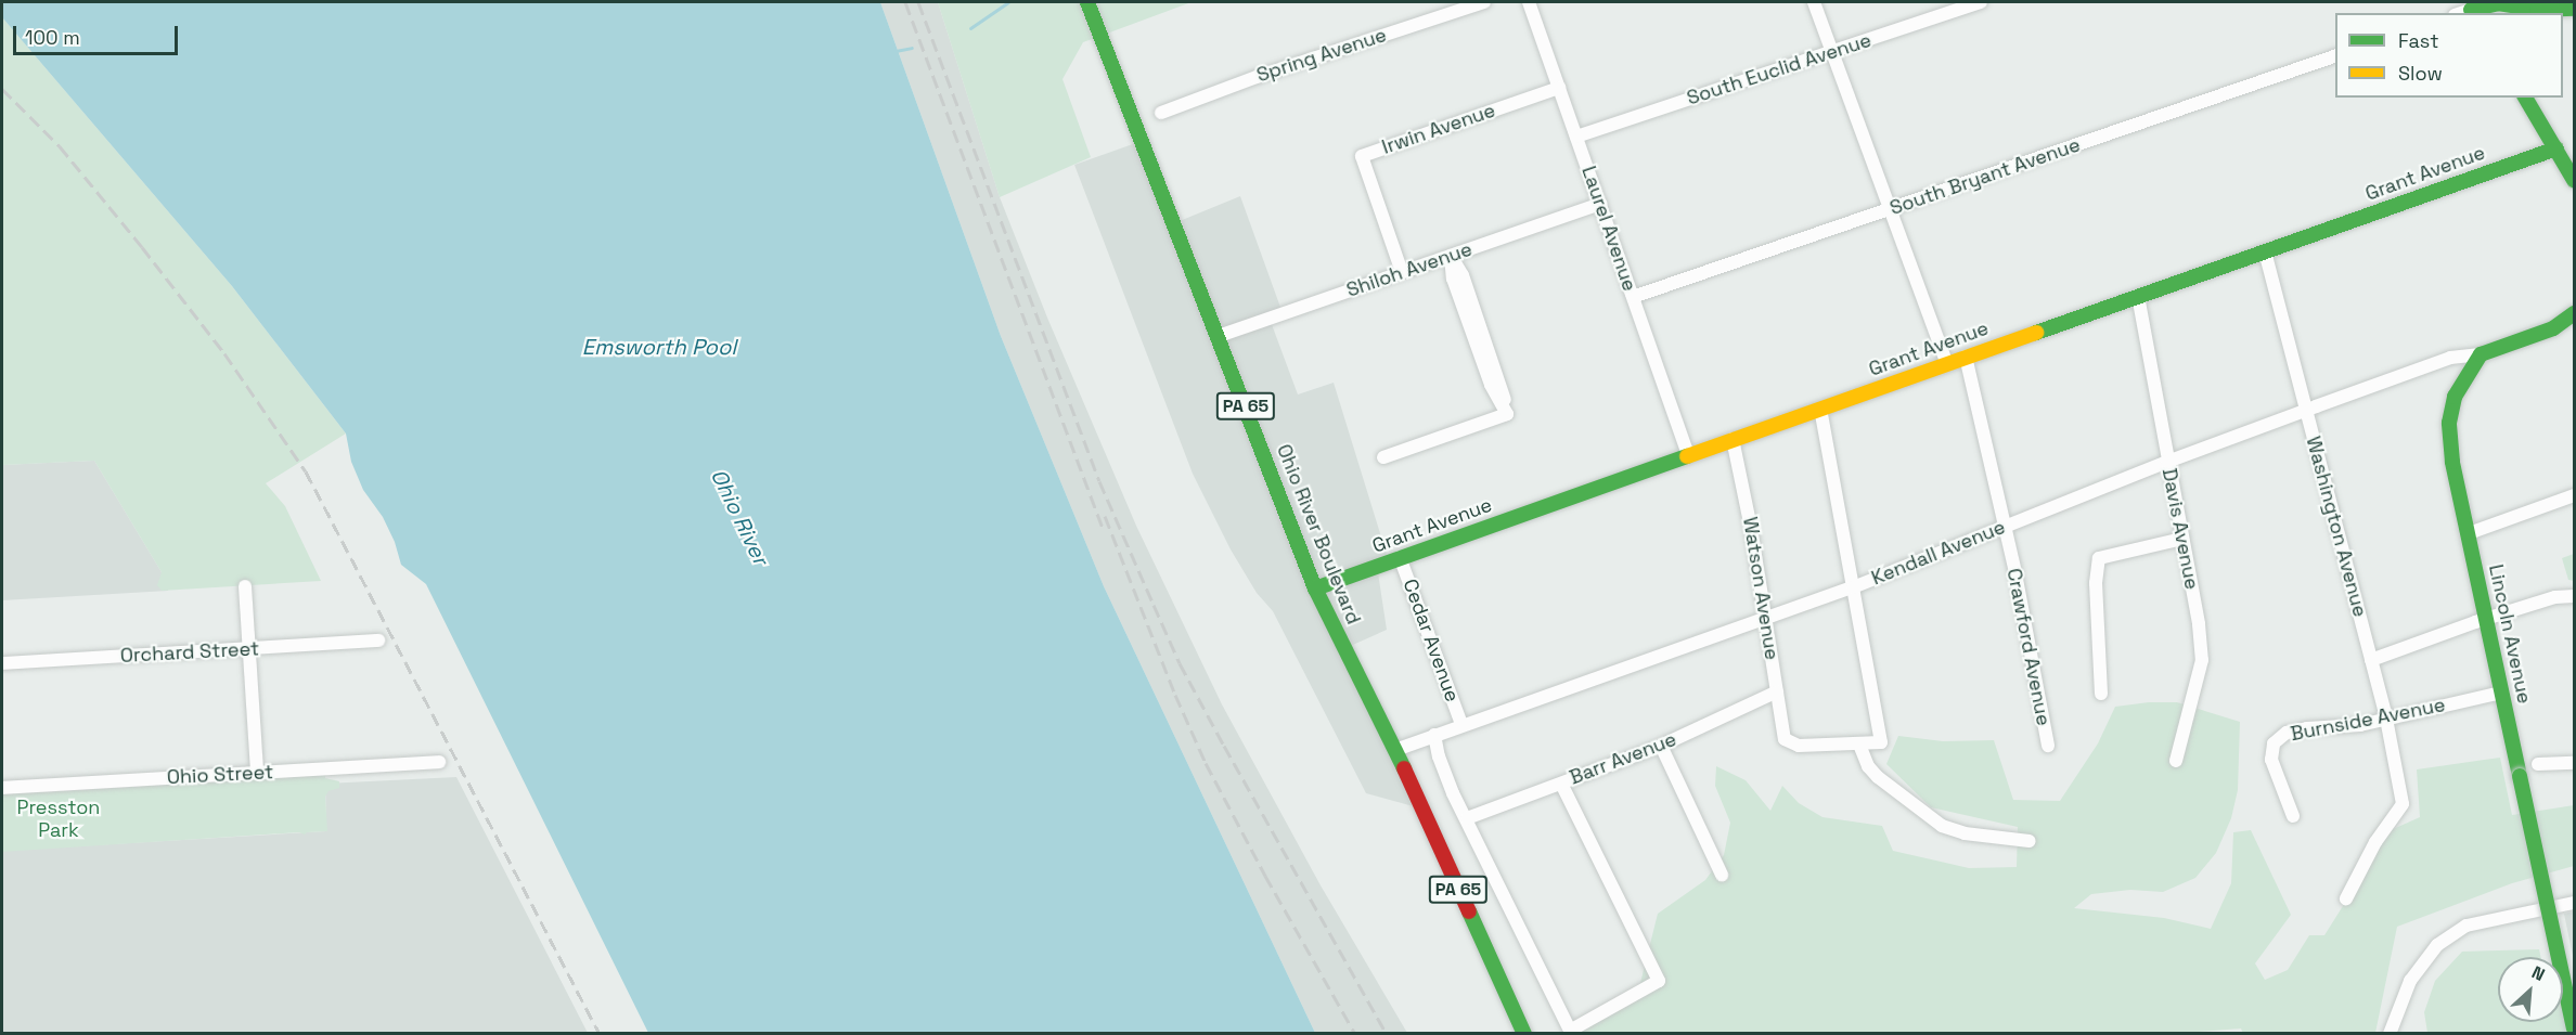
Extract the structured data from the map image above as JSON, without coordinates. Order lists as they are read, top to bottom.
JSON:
{
  "streets": {
    "main road": [
      "Grant Avenue",
      "PA 65",
      "Ohio River Boulevard",
      "Lincoln Avenue"
    ],
    "street": [
      "Spring Avenue",
      "South Euclid Avenue",
      "Irwin Avenue",
      "South Bryant Avenue",
      "Laurel Avenue",
      "Shiloh Avenue",
      "Washington Avenue",
      "Davis Avenue",
      "Kendall Avenue",
      "Watson Avenue",
      "Cedar Avenue",
      "Crawford Avenue",
      "Orchard Street",
      "Burnside Avenue",
      "Barr Avenue",
      "Ohio Street"
    ]
  },
  "crossings": [
    ["South Euclid Avenue", "Laurel Avenue"],
    ["Irwin Avenue", "Laurel Avenue"],
    ["Irwin Avenue", "Shiloh Avenue"],
    ["Grant Avenue", "Laurel Avenue"],
    ["Grant Avenue", "Washington Avenue"],
    ["Grant Avenue", "Davis Avenue"],
    ["Grant Avenue", "Ohio River Boulevard"],
    ["Grant Avenue", "Watson Avenue"],
    ["Grant Avenue", "Cedar Avenue"],
    ["Grant Avenue", "Crawford Avenue"],
    ["South Bryant Avenue", "Laurel Avenue"],
    ["Laurel Avenue", "Shiloh Avenue"],
    ["Shiloh Avenue", "Ohio River Boulevard"],
    ["Washington Avenue", "Kendall Avenue"],
    ["Washington Avenue", "Burnside Avenue"],
    ["Davis Avenue", "Kendall Avenue"],
    ["Ohio River Boulevard", "Kendall Avenue"],
    ["Kendall Avenue", "Watson Avenue"],
    ["Kendall Avenue", "Lincoln Avenue"],
    ["Kendall Avenue", "Cedar Avenue"],
    ["Kendall Avenue", "Crawford Avenue"],
    ["Watson Avenue", "Barr Avenue"],
    ["Lincoln Avenue", "Burnside Avenue"]
  ],
  "water": ["Emsworth Pool", "Ohio River"],
  "parks": ["Presston Park"],
  "legend": ["Fast", "Slow"],
  "scale_bar": "100 m",
  "north": "top right"
}
